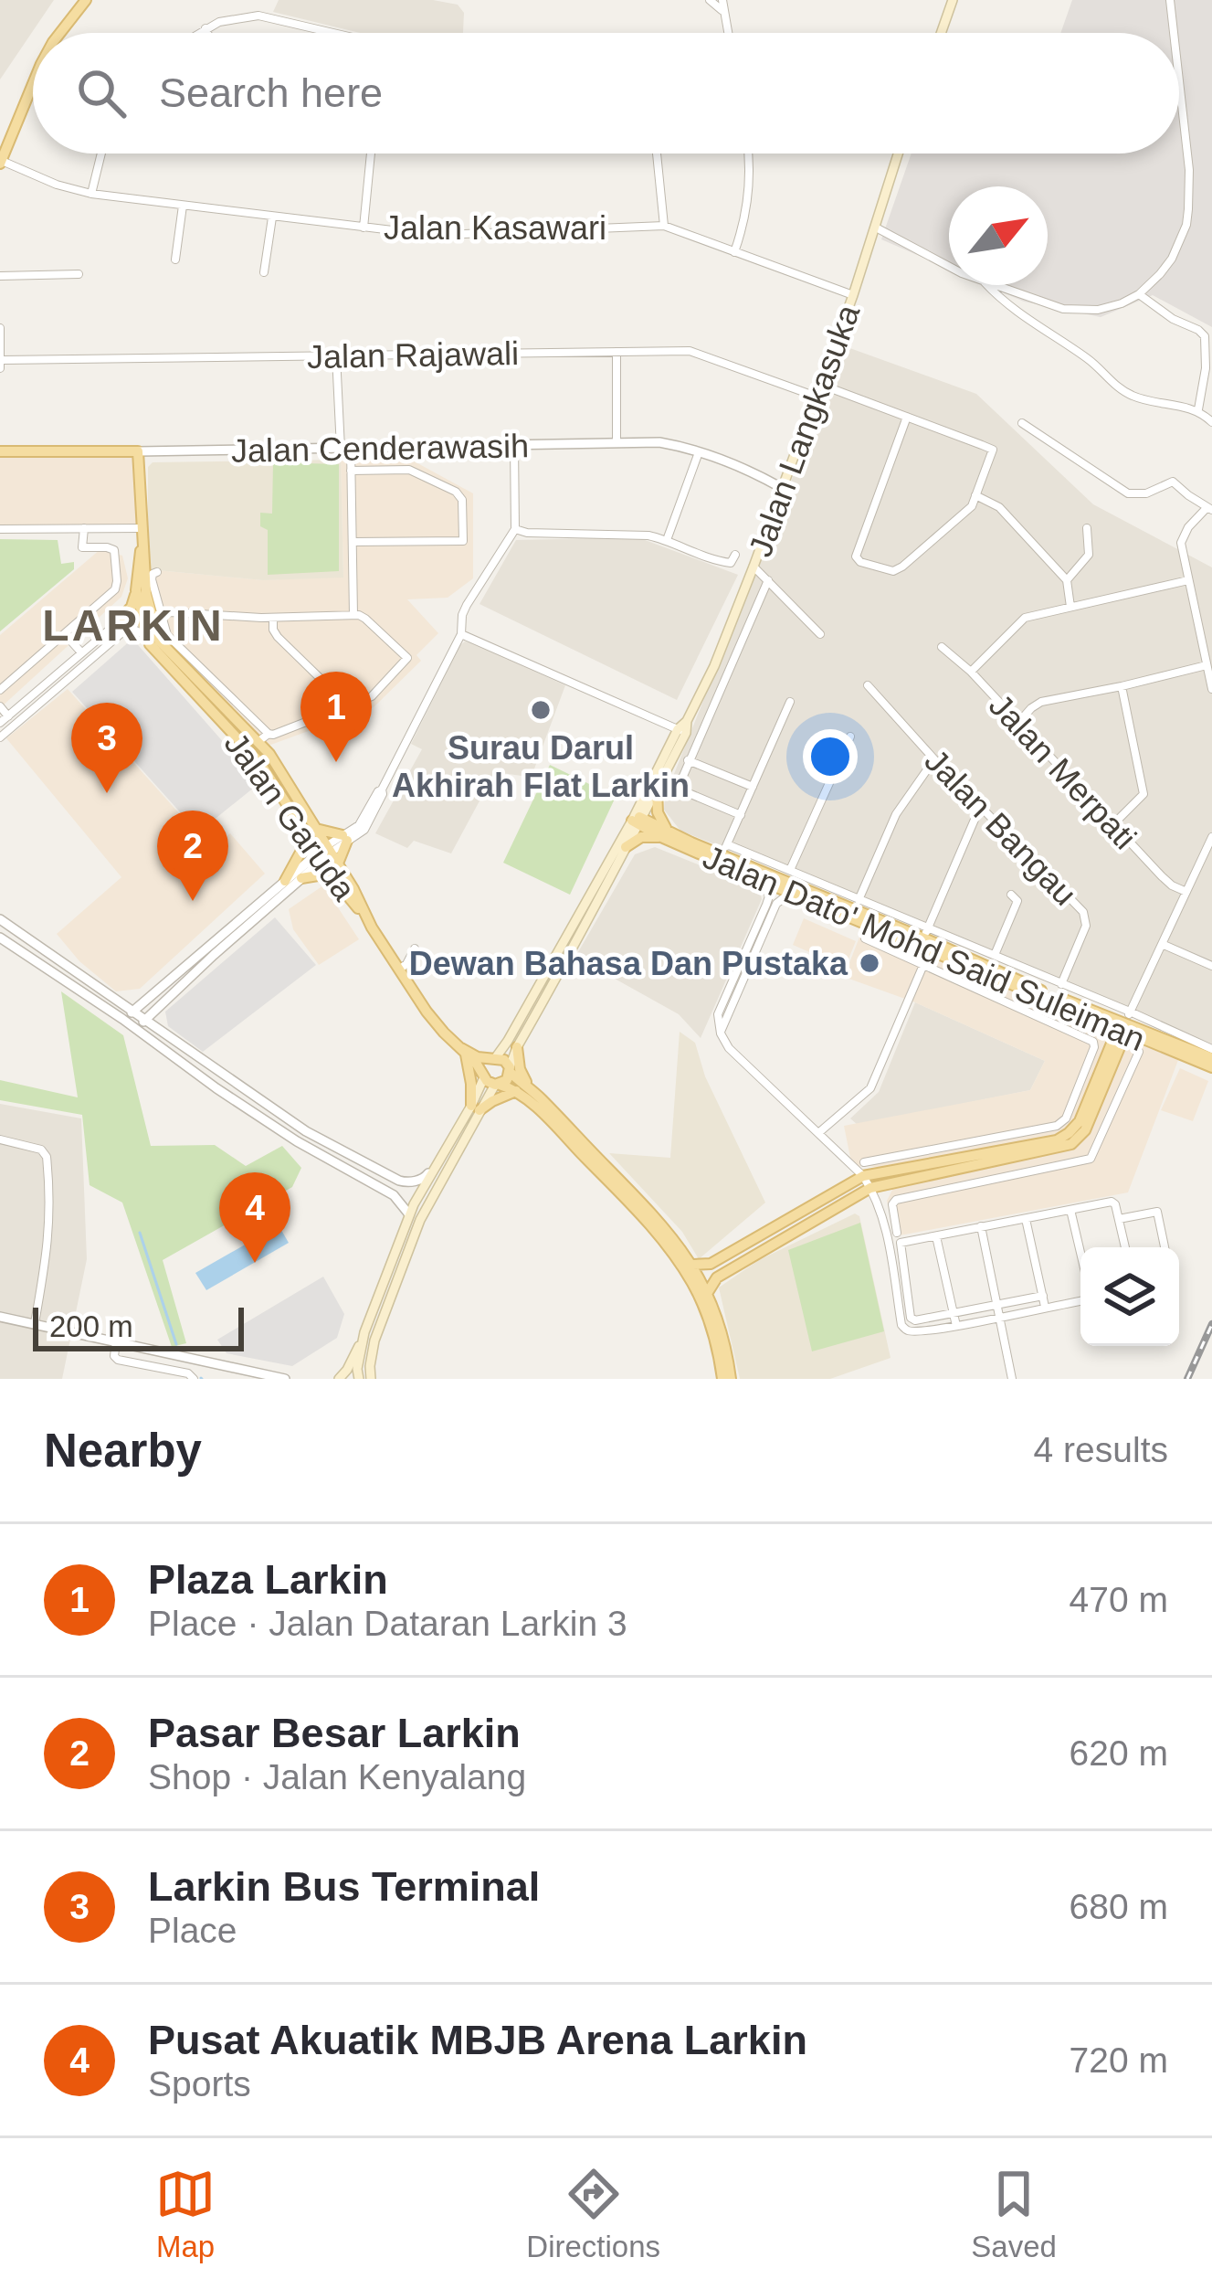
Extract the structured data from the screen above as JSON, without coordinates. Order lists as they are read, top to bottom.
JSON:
{
  "streets": {
    "main road": [
      "Jalan Langkasuka",
      "Jalan Cenderawasih",
      "Jalan Garuda",
      "Jalan Dato' Mohd Said Suleiman"
    ],
    "street": [
      "Jalan Kasawari",
      "Jalan Rajawali",
      "Jalan Merpati",
      "Jalan Bangau"
    ]
  },
  "crossings": [
    ["Jalan Kasawari", "Jalan Langkasuka"],
    ["Jalan Rajawali", "Jalan Langkasuka"],
    ["Jalan Langkasuka", "Jalan Cenderawasih"],
    ["Jalan Langkasuka", "Jalan Garuda"],
    ["Jalan Langkasuka", "Jalan Dato' Mohd Said Suleiman"],
    ["Jalan Cenderawasih", "Jalan Garuda"]
  ],
  "districts": ["LARKIN"],
  "places": ["Surau Darul Akhirah Flat Larkin", "Dewan Bahasa Dan Pustaka"],
  "scale_bar": "200 m",
  "north": "top right",
  "page": {
    "search": "Search here",
    "pins": [
      "1",
      "3",
      "2",
      "4"
    ],
    "scale": "200 m",
    "heading": ["Nearby", "4 results"],
    "list": [
      {
        "mark": "1",
        "name": "Plaza Larkin",
        "note": "Place · Jalan Dataran Larkin 3",
        "value": "470 m"
      },
      {
        "mark": "2",
        "name": "Pasar Besar Larkin",
        "note": "Shop · Jalan Kenyalang",
        "value": "620 m"
      },
      {
        "mark": "3",
        "name": "Larkin Bus Terminal",
        "note": "Place",
        "value": "680 m"
      },
      {
        "mark": "4",
        "name": "Pusat Akuatik MBJB Arena Larkin",
        "note": "Sports",
        "value": "720 m"
      }
    ],
    "nav": ["Map", "Directions", "Saved"]
  }
}
